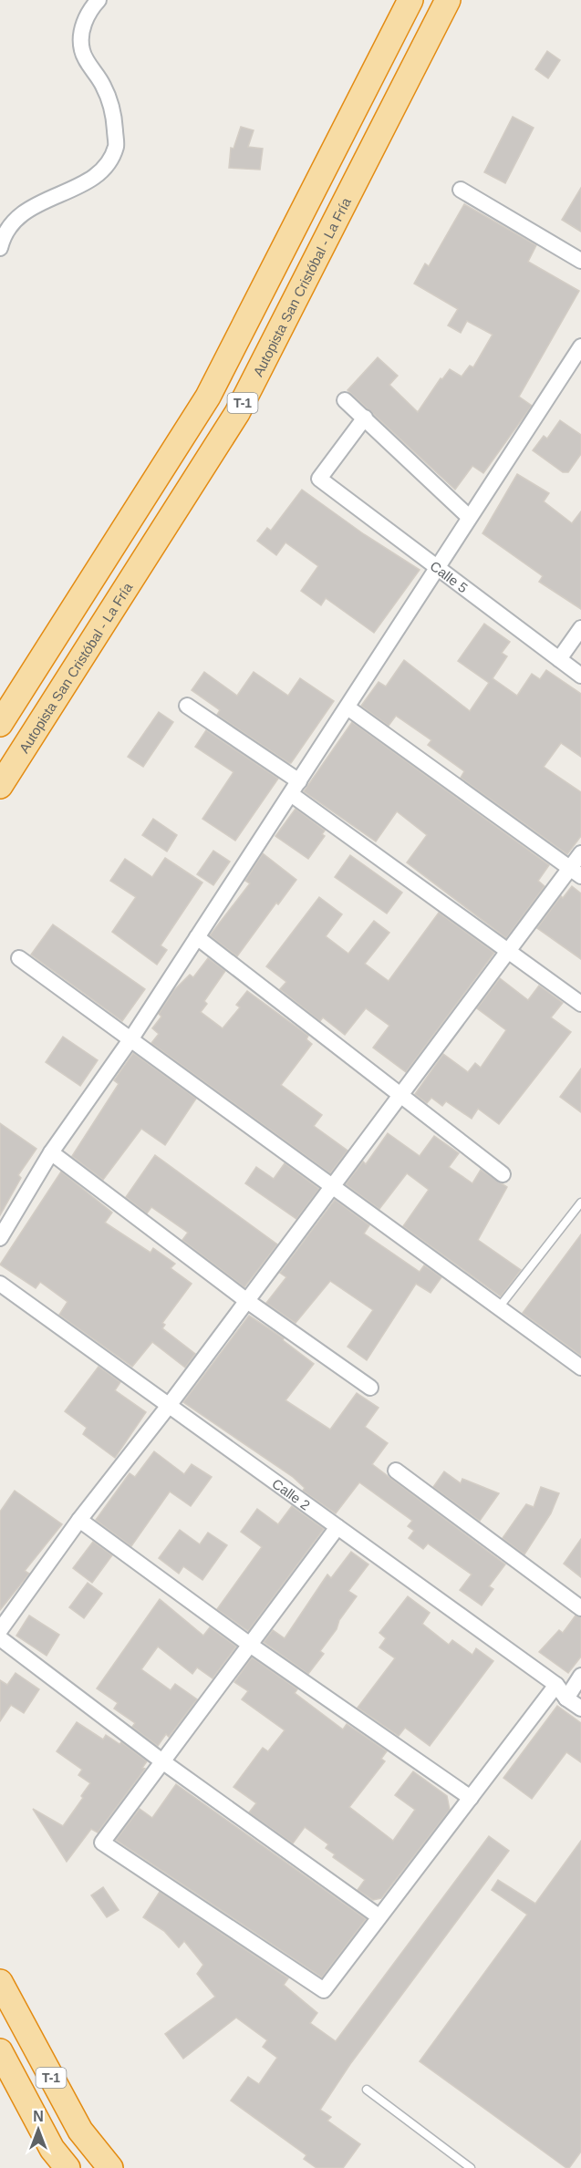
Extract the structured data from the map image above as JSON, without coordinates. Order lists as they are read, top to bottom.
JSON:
{
  "streets": {
    "highway": ["Autopista San Cristóbal - La Fría", "T-1"],
    "street": ["Calle 5", "Calle 2"]
  },
  "north": "top"
}
